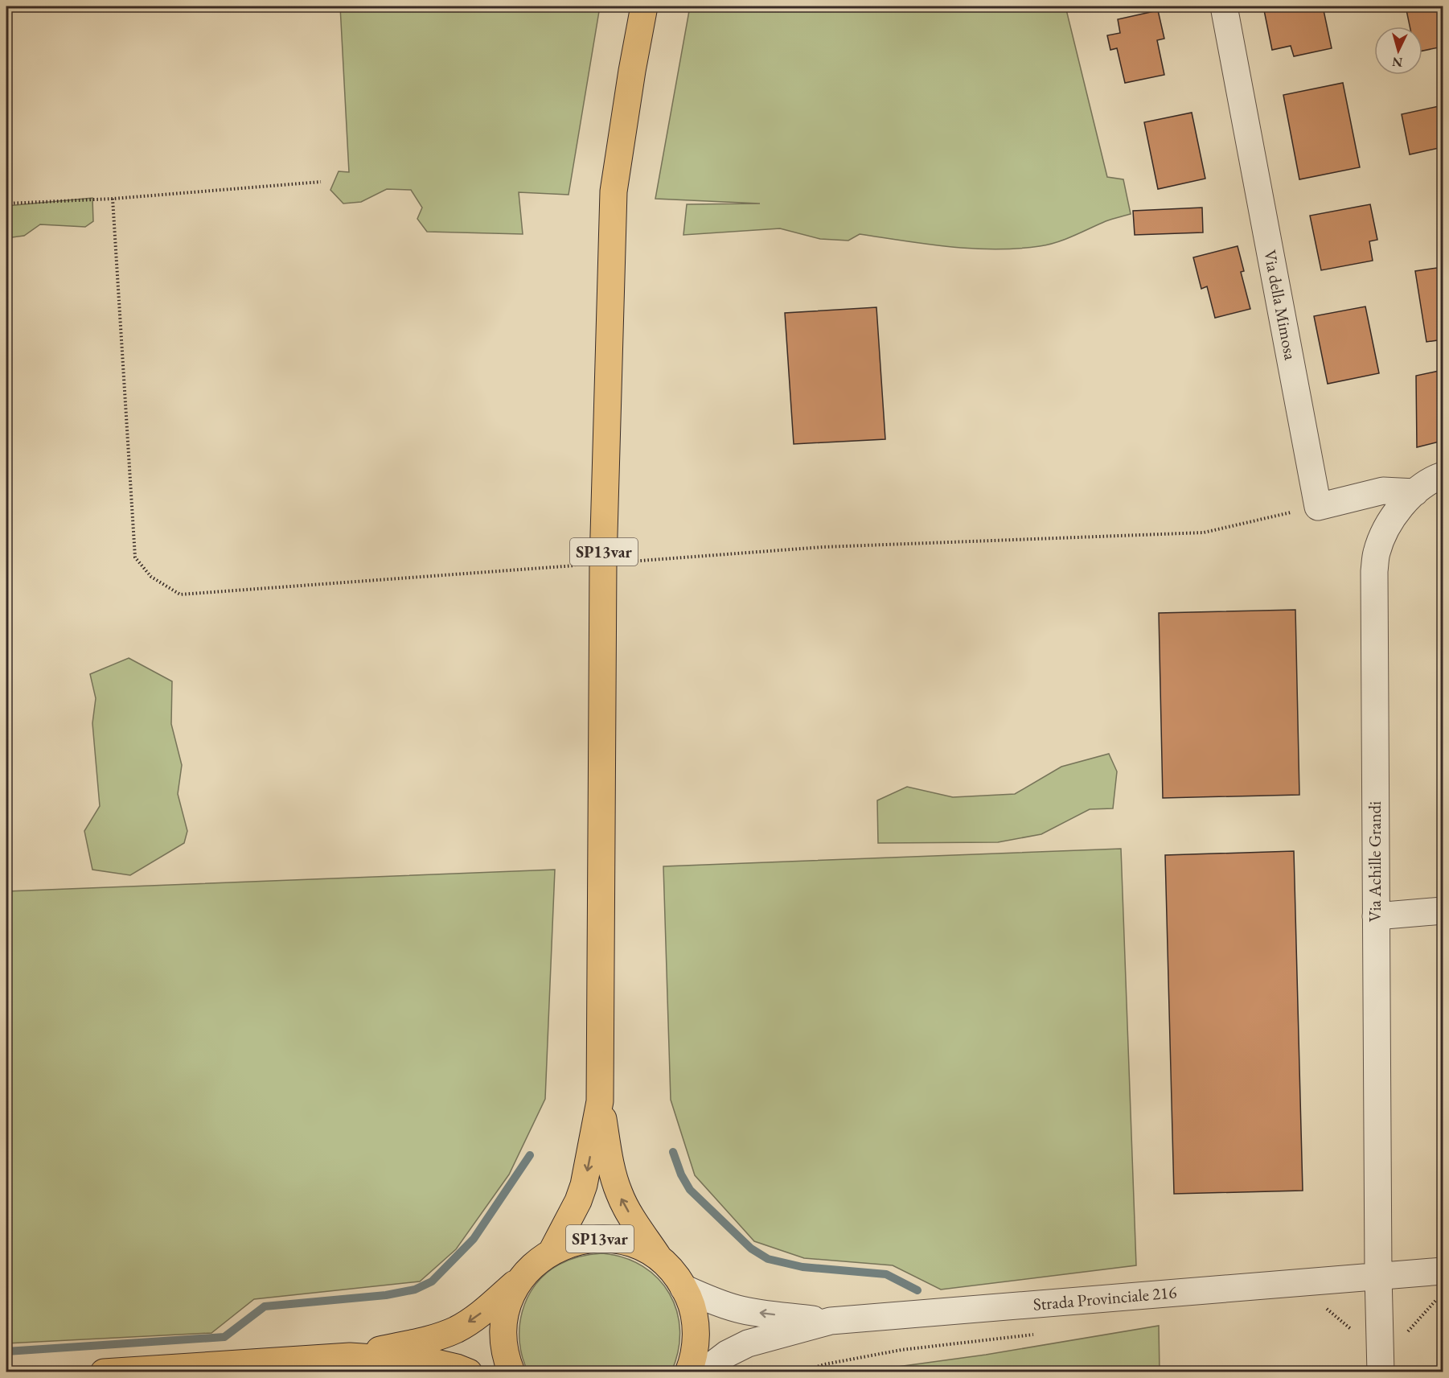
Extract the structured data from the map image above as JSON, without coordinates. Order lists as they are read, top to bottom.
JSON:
{
  "streets": {
    "main road": ["SP13var"],
    "street": ["Via della Mimosa", "Via Achille Grandi", "Strada Provinciale 216"]
  },
  "crossings": [
    ["SP13var", "Strada Provinciale 216"],
    ["Via Achille Grandi", "Strada Provinciale 216"]
  ],
  "north": "bottom"
}
